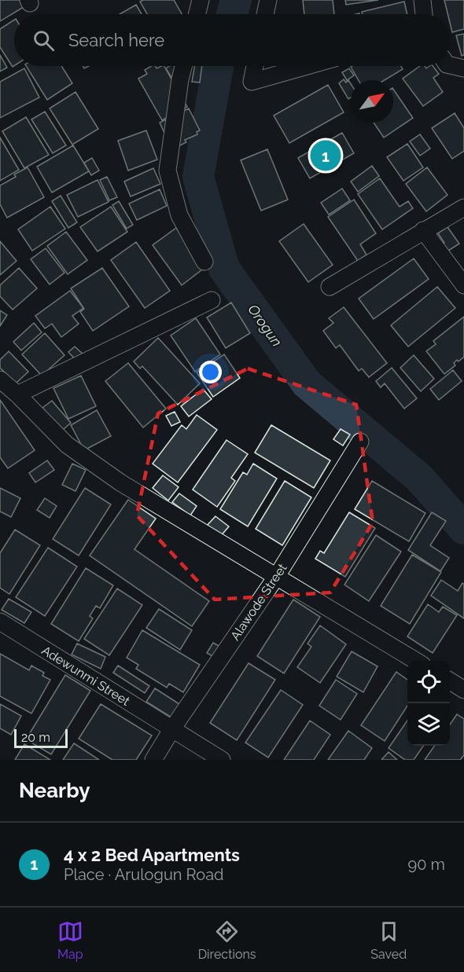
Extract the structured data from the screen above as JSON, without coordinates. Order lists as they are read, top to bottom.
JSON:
{
  "streets": {
    "street": ["Alawode Street", "Adewunmi Street"]
  },
  "crossings": [
    ["Alawode Street", "Adewunmi Street"]
  ],
  "water": ["Orogun"],
  "scale_bar": "20 m",
  "north": "top right",
  "page": {
    "search": "Search here",
    "pins": "1",
    "scale": "20 m",
    "heading": "Nearby",
    "list": [
      {
        "mark": "1",
        "name": "4 x 2 Bed Apartments",
        "note": "Place · Arulogun Road",
        "value": "90 m"
      }
    ],
    "nav": ["Map", "Directions", "Saved"]
  }
}
